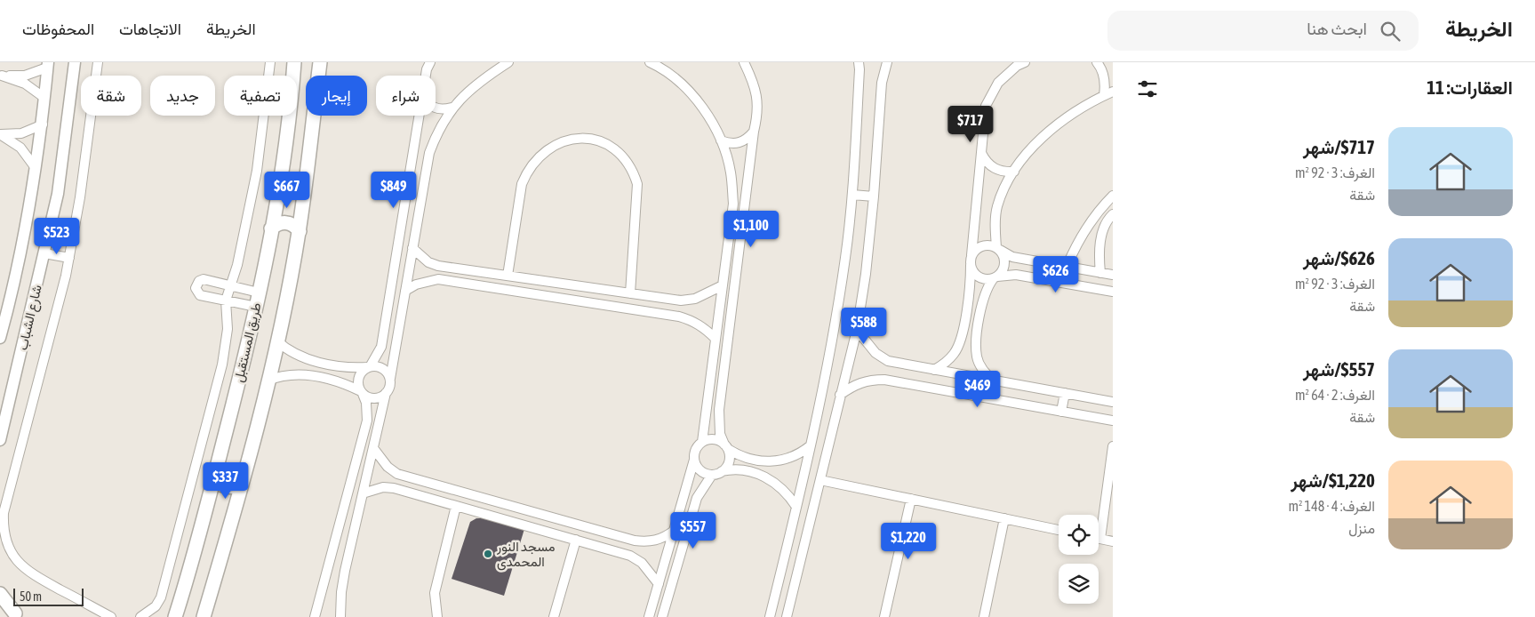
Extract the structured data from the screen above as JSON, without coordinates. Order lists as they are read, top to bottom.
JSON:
{
  "streets": {
    "main road": ["طريق المستقبل"],
    "street": ["شارع الشباب"]
  },
  "places": ["مسجد النور المحمدى"],
  "scale_bar": "50 m",
  "page": {
    "header": "الخريطة",
    "search": "ابحث هنا",
    "nav": ["الخريطة", "الاتجاهات", "المحفوظات"],
    "heading": "العقارات: 11",
    "chip": [
      "شراء",
      "إيجار",
      "تصفية",
      "جديد",
      "شقة"
    ],
    "price": [
      "$717",
      "$667",
      "$849",
      "$1,100",
      "$523",
      "$626",
      "$588",
      "$469",
      "$337",
      "$557",
      "$1,220"
    ],
    "list": [
      {
        "name": "$717/شهر",
        "note": "الغرف: 3 · 92 m² · شقة"
      },
      {
        "name": "$626/شهر",
        "note": "الغرف: 3 · 92 m² · شقة"
      },
      {
        "name": "$557/شهر",
        "note": "الغرف: 2 · 64 m² · شقة"
      },
      {
        "name": "$1,220/شهر",
        "note": "الغرف: 4 · 148 m² · منزل"
      }
    ],
    "scale": "50 m"
  }
}
